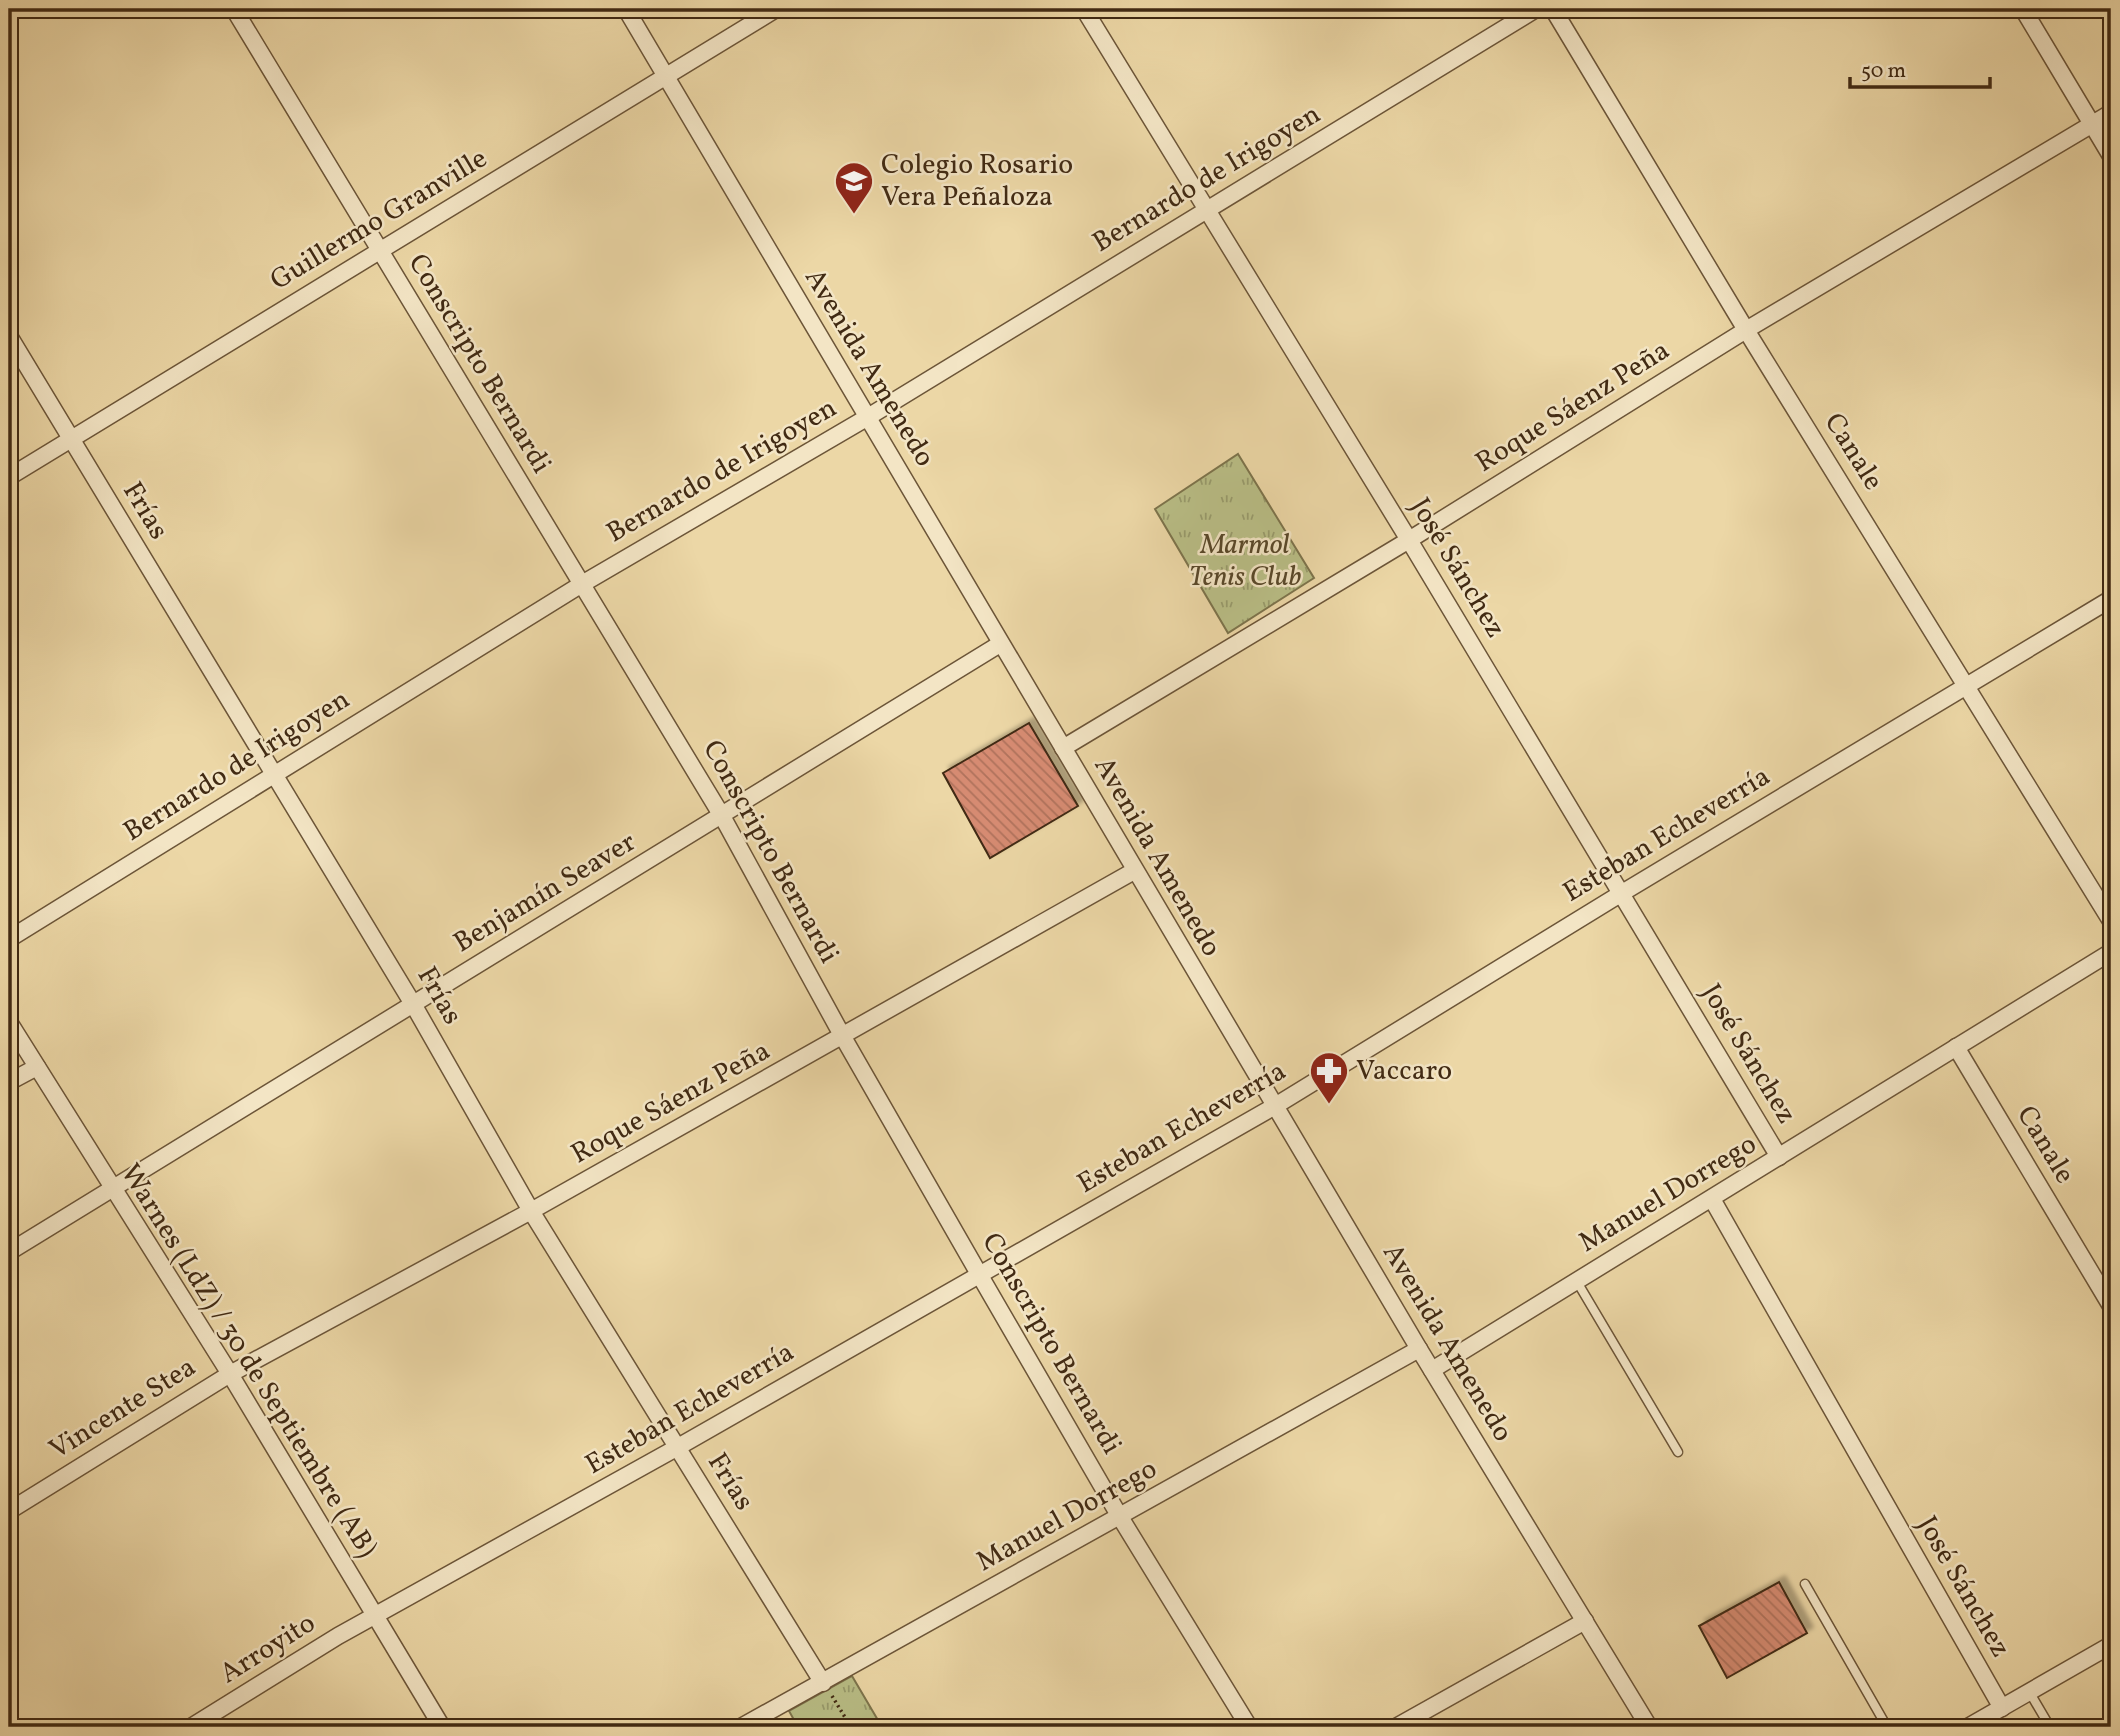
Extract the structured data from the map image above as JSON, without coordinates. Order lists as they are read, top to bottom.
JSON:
{
  "streets": {
    "street": [
      "Bernardo de Irigoyen",
      "Guillermo Granville",
      "Conscripto Bernardi",
      "Avenida Amenedo",
      "Roque Sáenz Peña",
      "Canale",
      "Frías",
      "José Sánchez",
      "Esteban Echeverría",
      "Benjamín Seaver",
      "Manuel Dorrego",
      "Warnes (LdZ) / 30 de Septiembre (AB)",
      "Vincente Stea",
      "Arroyito"
    ]
  },
  "crossings": [
    ["Bernardo de Irigoyen", "Conscripto Bernardi"],
    ["Bernardo de Irigoyen", "Avenida Amenedo"],
    ["Bernardo de Irigoyen", "Frías"],
    ["Bernardo de Irigoyen", "José Sánchez"],
    ["Guillermo Granville", "Conscripto Bernardi"],
    ["Guillermo Granville", "Avenida Amenedo"],
    ["Guillermo Granville", "Frías"],
    ["Conscripto Bernardi", "Roque Sáenz Peña"],
    ["Conscripto Bernardi", "Esteban Echeverría"],
    ["Conscripto Bernardi", "Benjamín Seaver"],
    ["Conscripto Bernardi", "Manuel Dorrego"],
    ["Avenida Amenedo", "Roque Sáenz Peña"],
    ["Avenida Amenedo", "Esteban Echeverría"],
    ["Avenida Amenedo", "Benjamín Seaver"],
    ["Avenida Amenedo", "Manuel Dorrego"],
    ["Roque Sáenz Peña", "Canale"],
    ["Roque Sáenz Peña", "Frías"],
    ["Roque Sáenz Peña", "José Sánchez"],
    ["Roque Sáenz Peña", "Warnes (LdZ) / 30 de Septiembre (AB)"],
    ["Roque Sáenz Peña", "Vincente Stea"],
    ["Canale", "Esteban Echeverría"],
    ["Canale", "Manuel Dorrego"],
    ["Frías", "Esteban Echeverría"],
    ["Frías", "Benjamín Seaver"],
    ["Frías", "Manuel Dorrego"],
    ["José Sánchez", "Esteban Echeverría"],
    ["José Sánchez", "Manuel Dorrego"],
    ["Esteban Echeverría", "Warnes (LdZ) / 30 de Septiembre (AB)"],
    ["Esteban Echeverría", "Arroyito"],
    ["Benjamín Seaver", "Warnes (LdZ) / 30 de Septiembre (AB)"],
    ["Warnes (LdZ) / 30 de Septiembre (AB)", "Vincente Stea"],
    ["Warnes (LdZ) / 30 de Septiembre (AB)", "Arroyito"]
  ],
  "parks": ["Marmol Tenis Club"],
  "places": {
    "school or university": ["Colegio Rosario Vera Peñaloza"],
    "pharmacy": ["Vaccaro"]
  },
  "scale_bar": "50 m"
}
